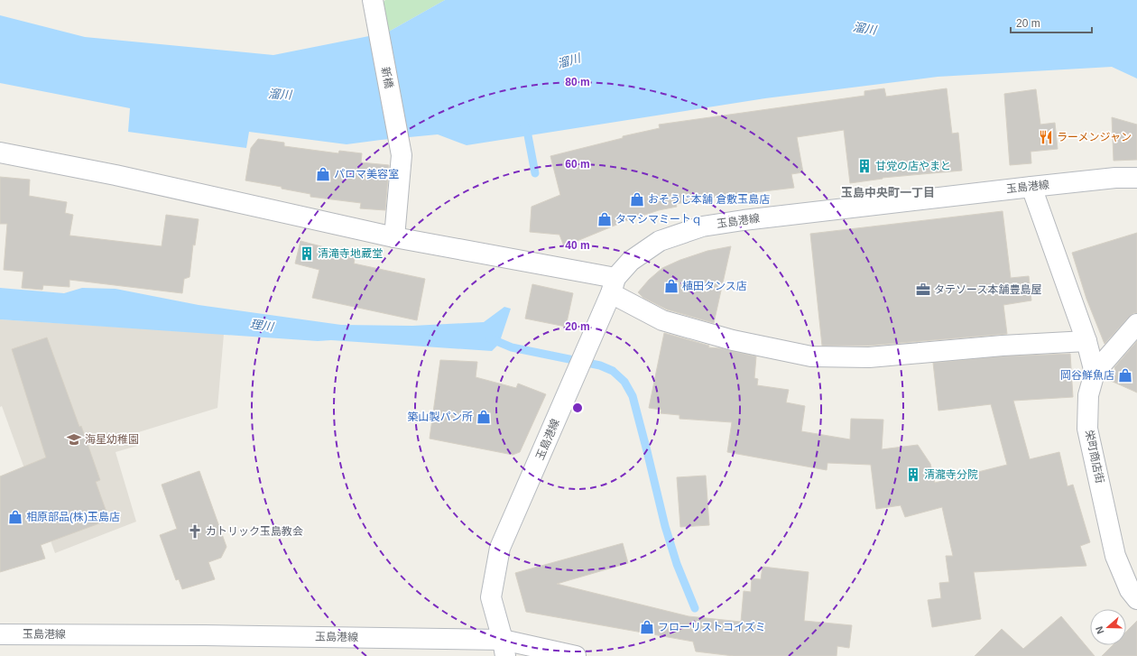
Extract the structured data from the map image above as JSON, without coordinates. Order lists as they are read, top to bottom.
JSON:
{
  "streets": {
    "street": ["新橋", "玉島港線", "栄町商店街"]
  },
  "districts": ["玉島中央町一丁目"],
  "water": ["溜川", "理川"],
  "places": {
    "restaurant": ["ラーメンジャン"],
    "building": ["甘党の店やまと", "清滝寺地蔵堂", "清瀧寺分院"],
    "shop": [
      "パロマ美容室",
      "おそうじ本舗 倉敷玉島店",
      "タマシマミートｑ",
      "植田タンス店",
      "岡谷鮮魚店",
      "築山製パン所",
      "相原部品(株)玉島店",
      "フローリストコイズミ"
    ],
    "office": ["タテソース本舗豊島屋"],
    "school or university": ["海星幼稚園"],
    "church": ["カトリック玉島教会"]
  },
  "scale_bar": "20 m",
  "north": "left",
  "rings": [
    "80 m",
    "60 m",
    "40 m",
    "20 m"
  ]
}
